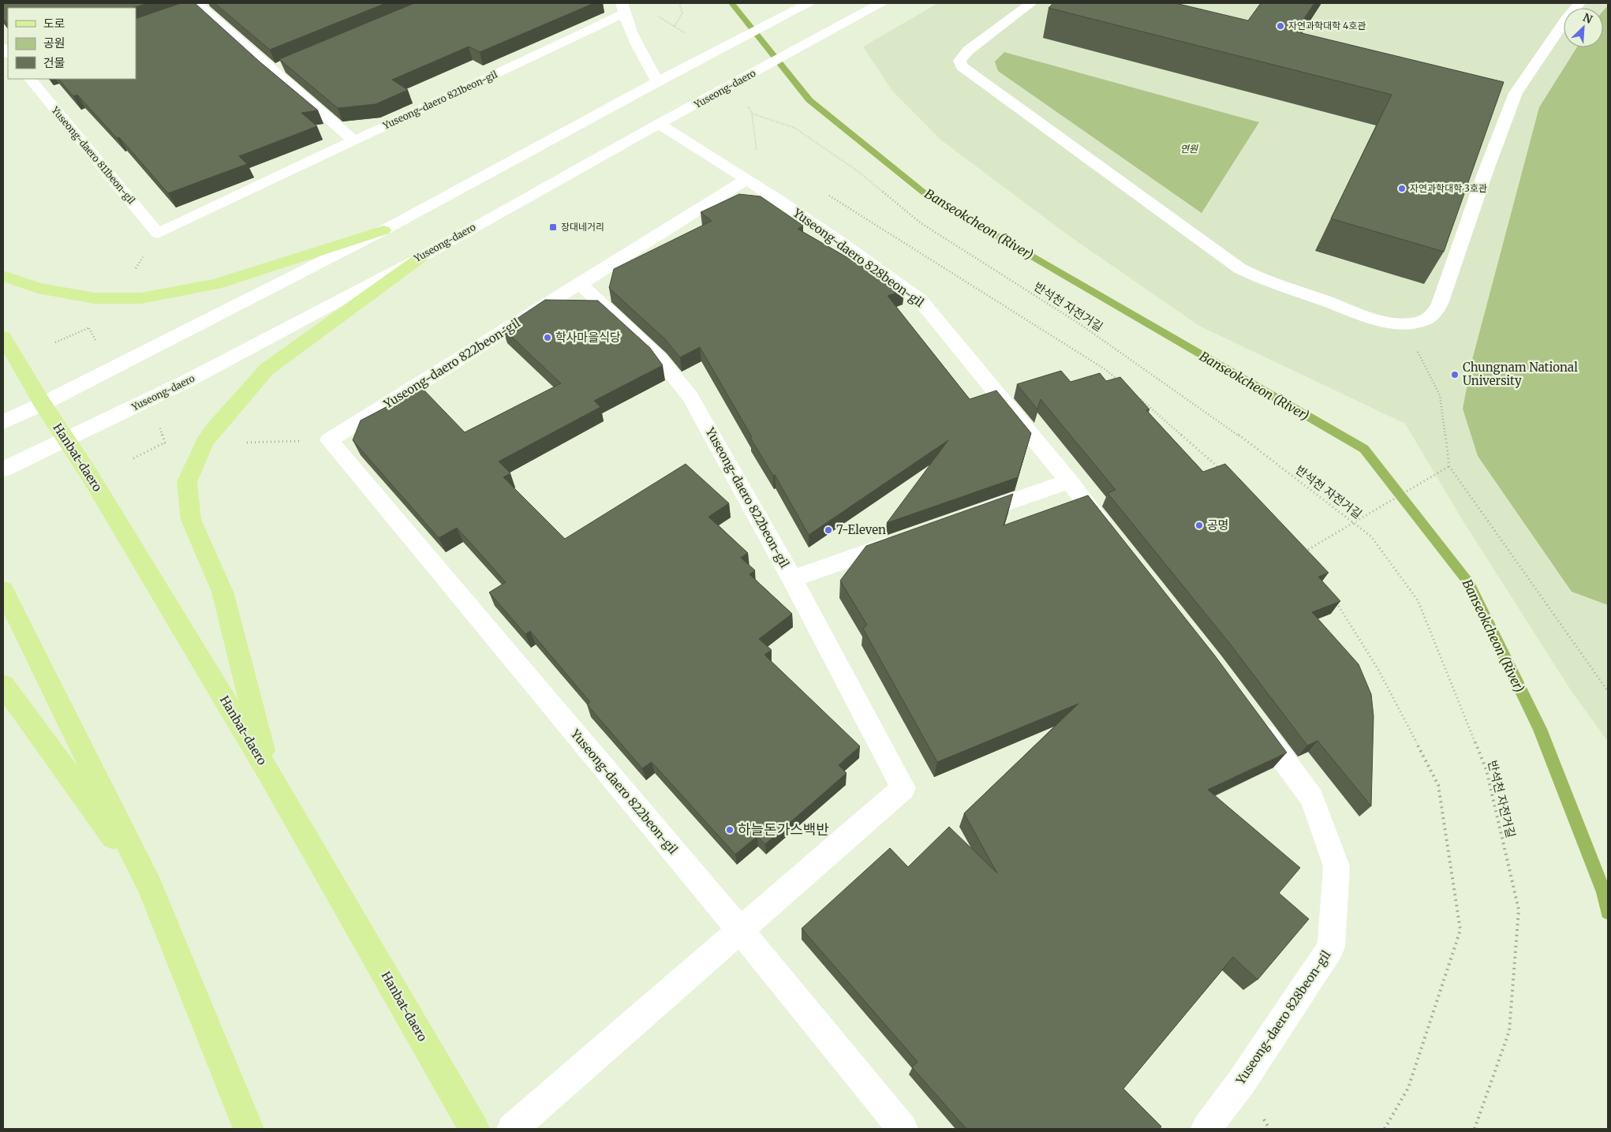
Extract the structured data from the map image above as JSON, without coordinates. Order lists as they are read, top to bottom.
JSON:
{
  "streets": {
    "main road": ["Hanbat-daero"],
    "street": [
      "Yuseong-daero",
      "Yuseong-daero 821beon-gil",
      "Yuseong-daero 811beon-gil",
      "Yuseong-daero 828beon-gil",
      "Yuseong-daero 822beon-gil"
    ],
    "path": ["반석천 자전거길"]
  },
  "crossings": [
    ["Yuseong-daero", "Yuseong-daero 828beon-gil"],
    ["Yuseong-daero", "Hanbat-daero"],
    ["Yuseong-daero 821beon-gil", "Yuseong-daero 811beon-gil"]
  ],
  "water": ["Banseokcheon (River)"],
  "parks": ["연원"],
  "places": {
    "other": [
      "자연과학대학 4호관",
      "자연과학대학 3호관",
      "학사마을식당",
      "Chungnam National University",
      "공명",
      "7-Eleven",
      "하늘돈가스백반"
    ],
    "transit": ["장대네거리"]
  },
  "legend": ["도로", "공원", "건물"],
  "north": "top right"
}
